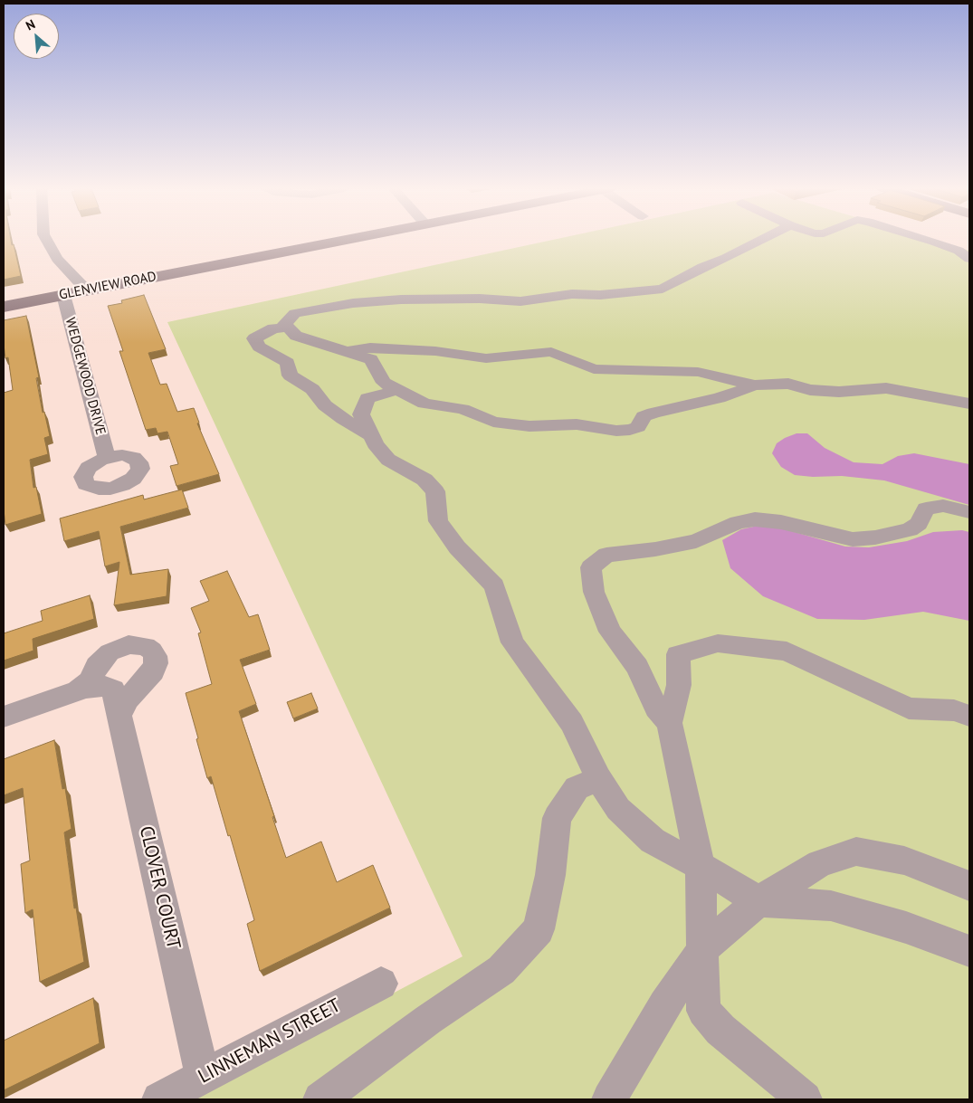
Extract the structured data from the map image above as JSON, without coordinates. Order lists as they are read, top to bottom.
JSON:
{
  "streets": {
    "main road": ["GLENVIEW ROAD"],
    "street": ["WEDGEWOOD DRIVE", "CLOVER COURT", "LINNEMAN STREET"]
  },
  "crossings": [
    ["GLENVIEW ROAD", "WEDGEWOOD DRIVE"],
    ["CLOVER COURT", "LINNEMAN STREET"]
  ],
  "north": "top left"
}
